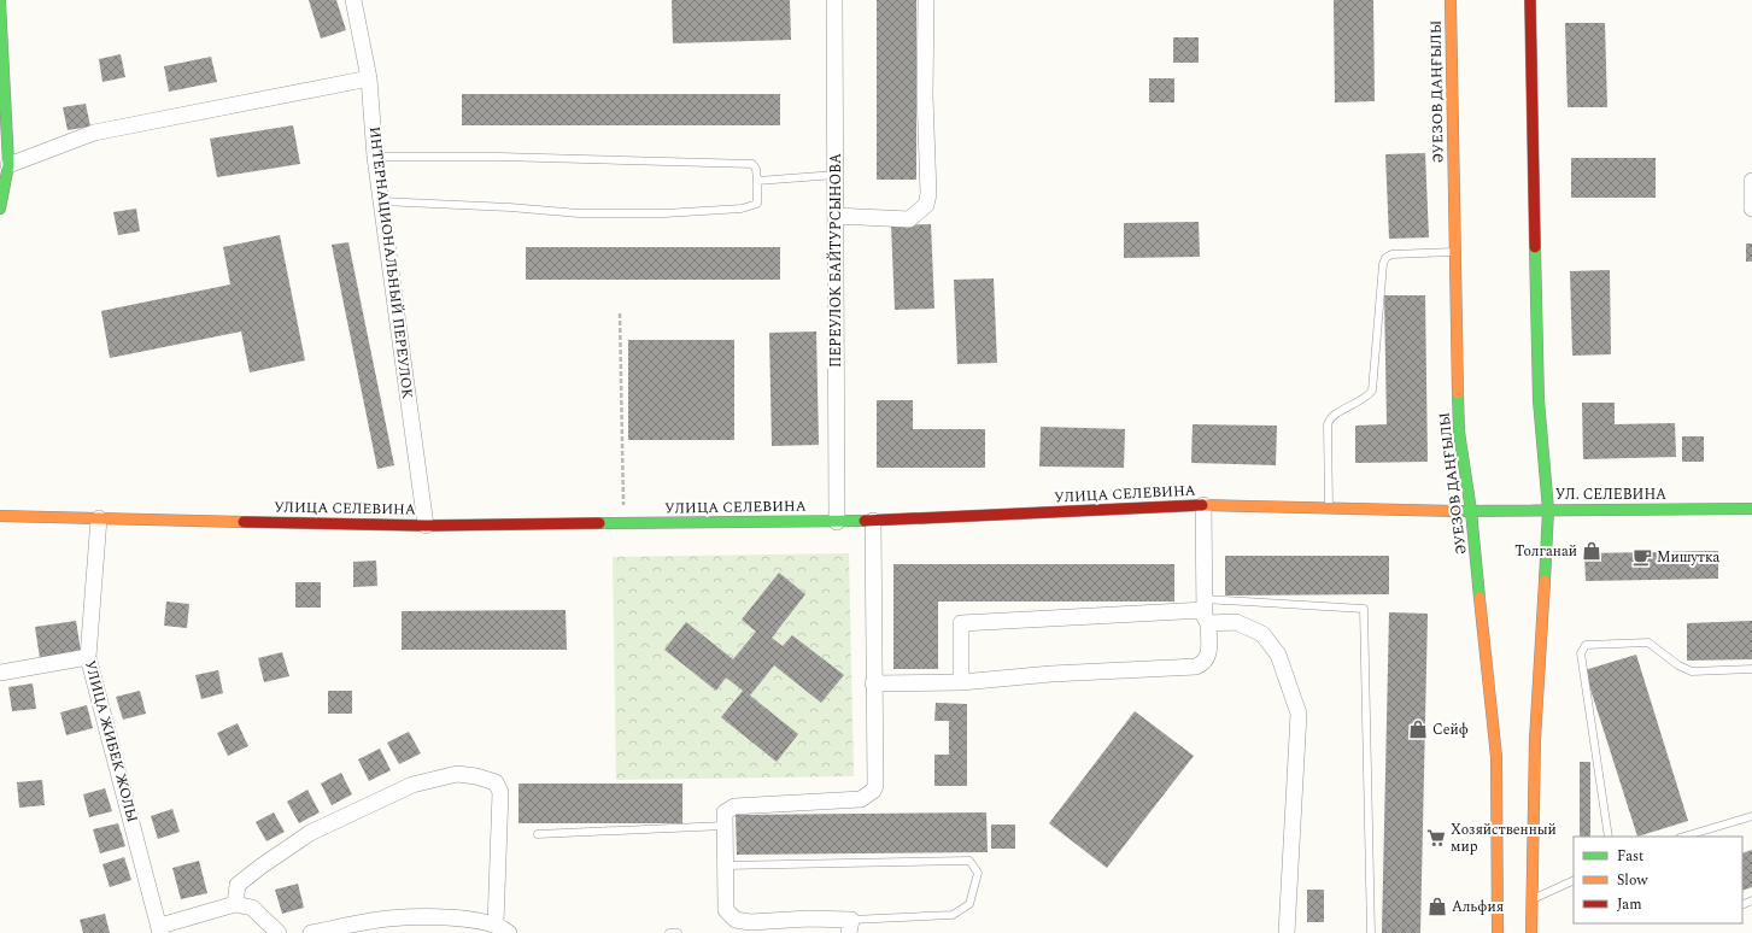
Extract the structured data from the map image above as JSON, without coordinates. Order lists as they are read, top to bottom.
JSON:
{
  "streets": {
    "main road": ["ӘУЕЗОВ ДАҢҒЫЛЫ", "УЛИЦА СЕЛЕВИНА", "УЛ. СЕЛЕВИНА"],
    "street": ["ПЕРЕУЛОК БАЙТУРСЫНОВА", "ИНТЕРНАЦИОНАЛЬНЫЙ ПЕРЕУЛОК", "УЛИЦА ЖИБЕК ЖОЛЫ"]
  },
  "crossings": [
    ["ӘУЕЗОВ ДАҢҒЫЛЫ", "УЛИЦА СЕЛЕВИНА"],
    ["ӘУЕЗОВ ДАҢҒЫЛЫ", "УЛ. СЕЛЕВИНА"],
    ["ПЕРЕУЛОК БАЙТУРСЫНОВА", "УЛИЦА СЕЛЕВИНА"],
    ["ИНТЕРНАЦИОНАЛЬНЫЙ ПЕРЕУЛОК", "УЛИЦА СЕЛЕВИНА"],
    ["УЛИЦА СЕЛЕВИНА", "УЛ. СЕЛЕВИНА"],
    ["УЛИЦА СЕЛЕВИНА", "УЛИЦА ЖИБЕК ЖОЛЫ"]
  ],
  "places": {
    "shop": ["Толганай", "Сейф", "Альфия"],
    "cafe": ["Мишутка"],
    "supermarket": ["Хозяйственный мир"]
  },
  "legend": ["Fast", "Slow", "Jam"]
}
